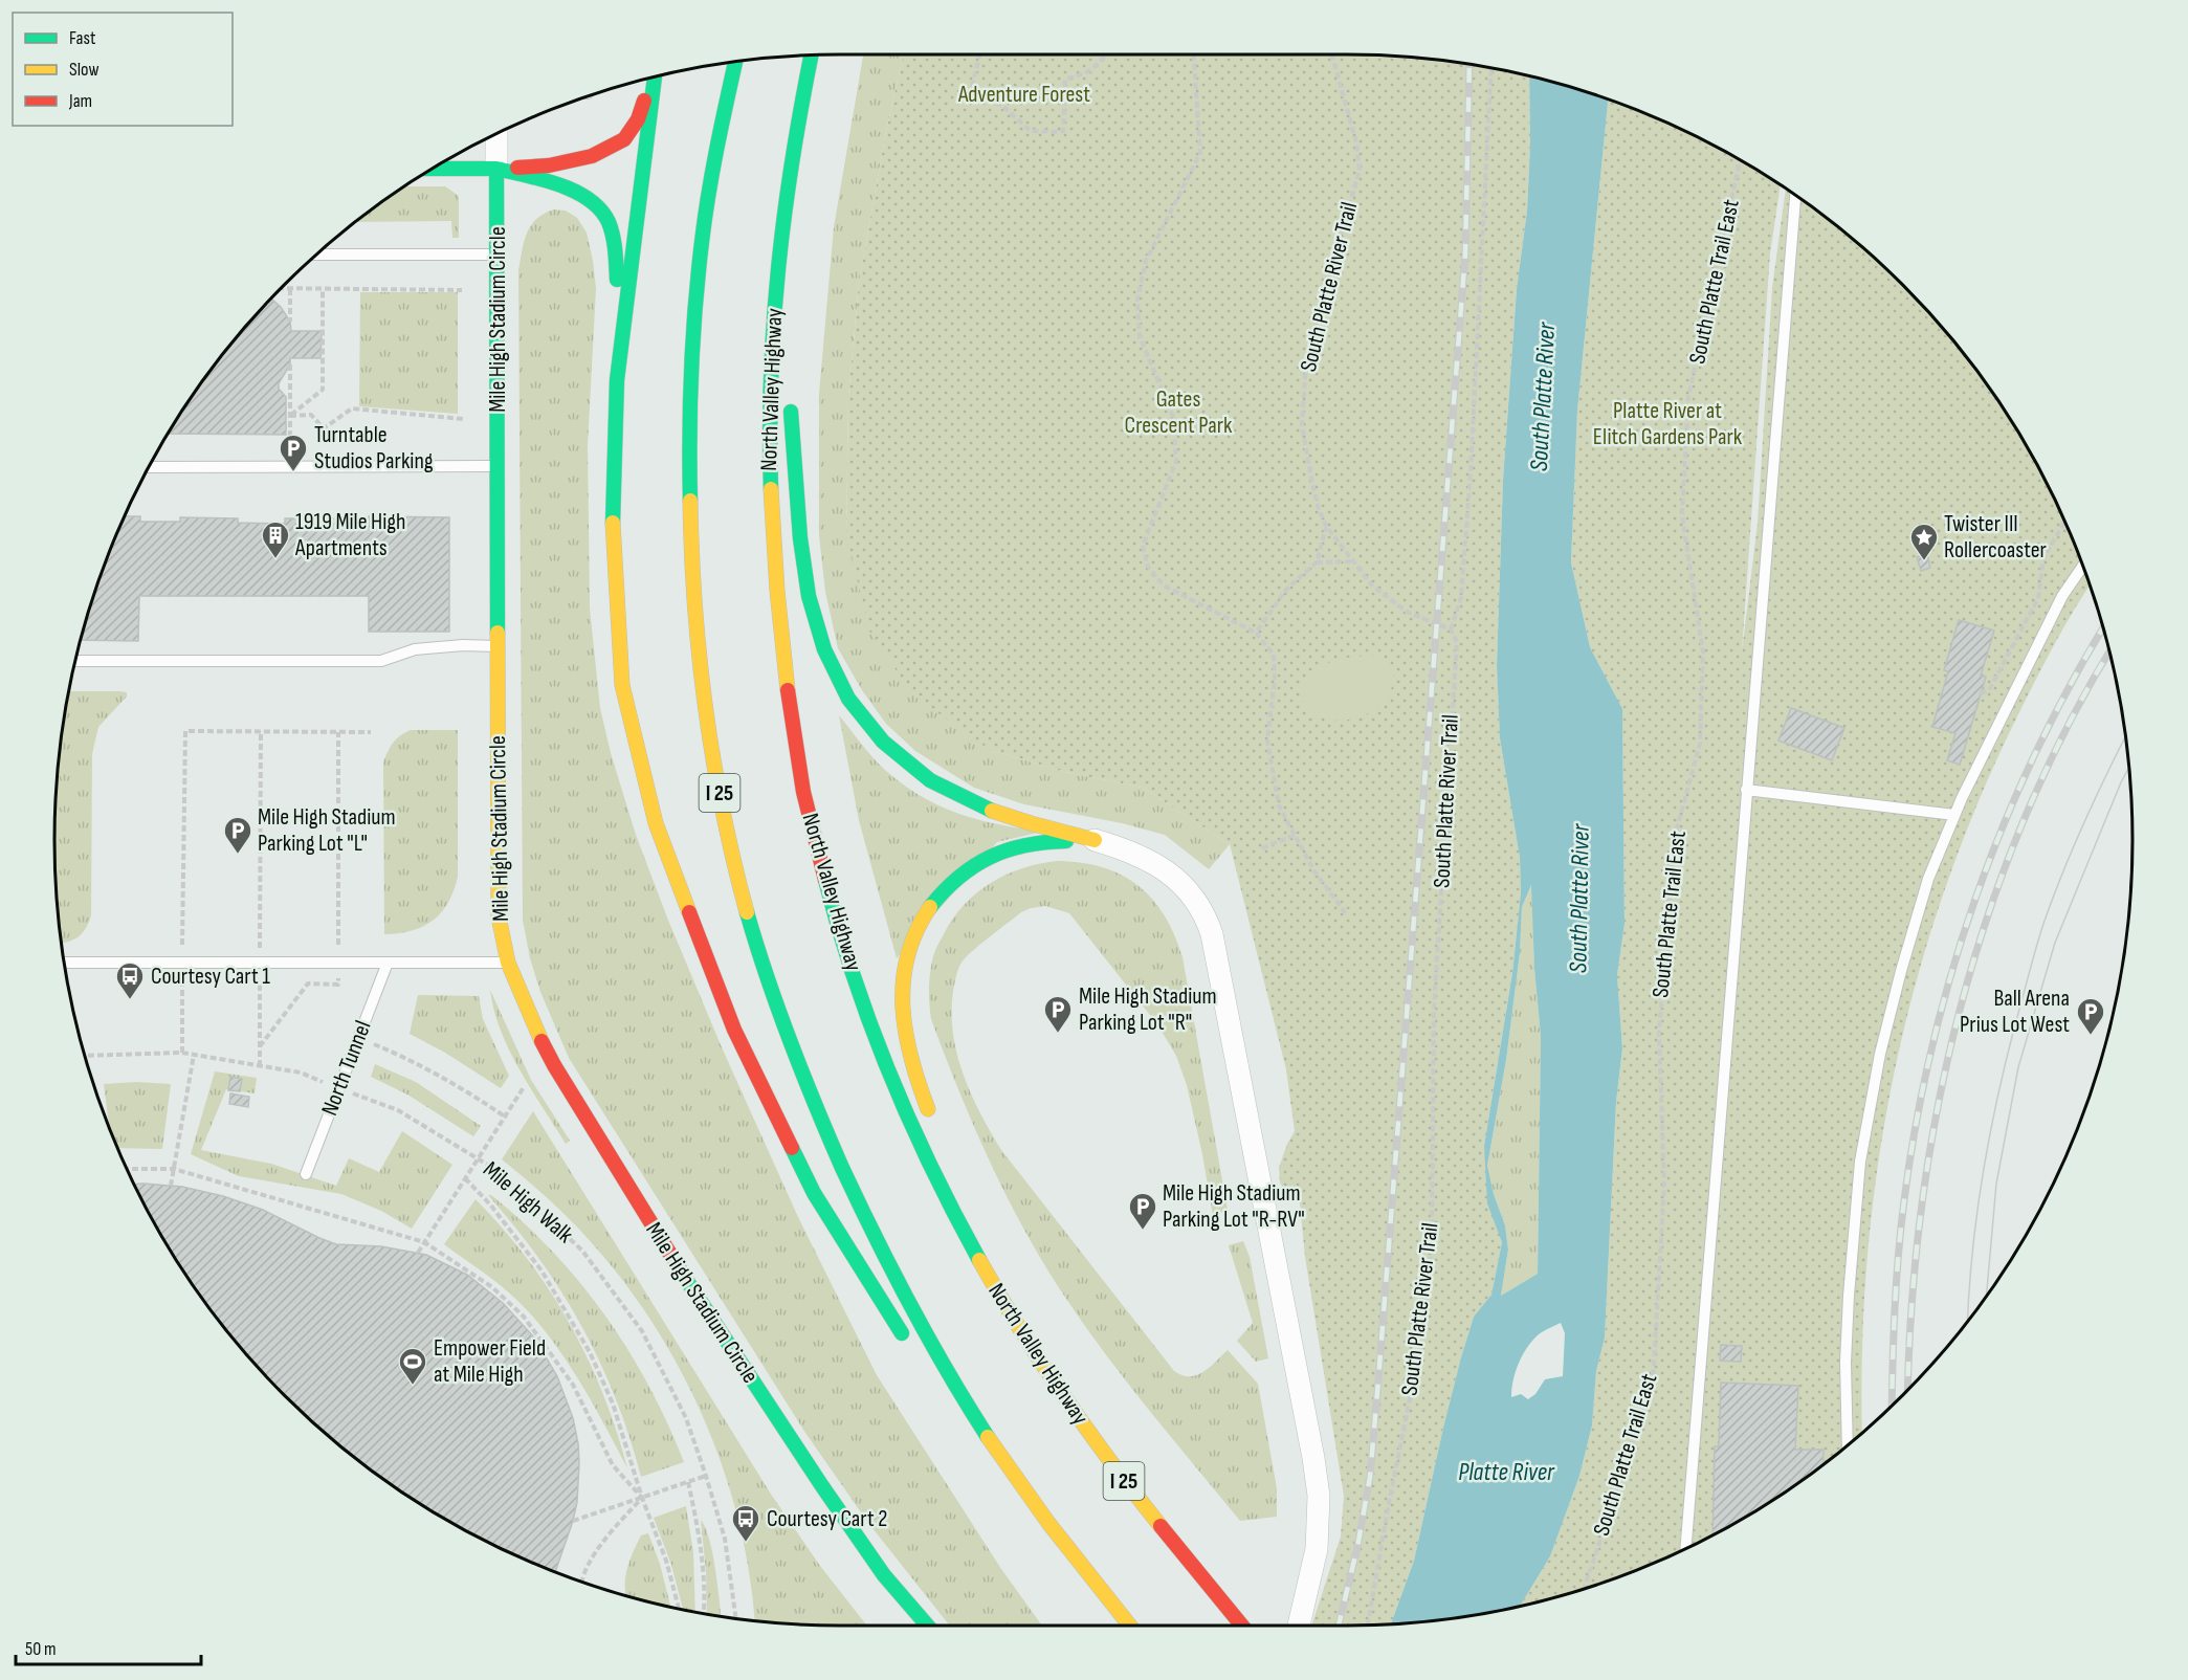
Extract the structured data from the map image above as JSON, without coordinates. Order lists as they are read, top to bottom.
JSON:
{
  "streets": {
    "main road": ["Mile High Stadium Circle", "North Valley Highway", "I 25"],
    "lane": ["North Tunnel"],
    "path": ["South Platte Trail East", "South Platte River Trail", "Mile High Walk"]
  },
  "crossings": [
    ["North Tunnel", "Mile High Walk"]
  ],
  "water": ["South Platte River", "Platte River"],
  "parks": ["Adventure Forest", "Gates Crescent Park", "Platte River at Elitch Gardens Park"],
  "places": {
    "parking": [
      "Turntable Studios Parking",
      "Mile High Stadium Parking Lot \"L\"",
      "Mile High Stadium Parking Lot \"R\"",
      "Ball Arena Prius Lot West",
      "Mile High Stadium Parking Lot \"R-RV\""
    ],
    "building": ["1919 Mile High Apartments"],
    "place": ["Twister III Rollercoaster"],
    "bus stop": ["Courtesy Cart 1", "Courtesy Cart 2"],
    "sports": ["Empower Field at Mile High"]
  },
  "legend": ["Fast", "Slow", "Jam"],
  "scale_bar": "50 m"
}
